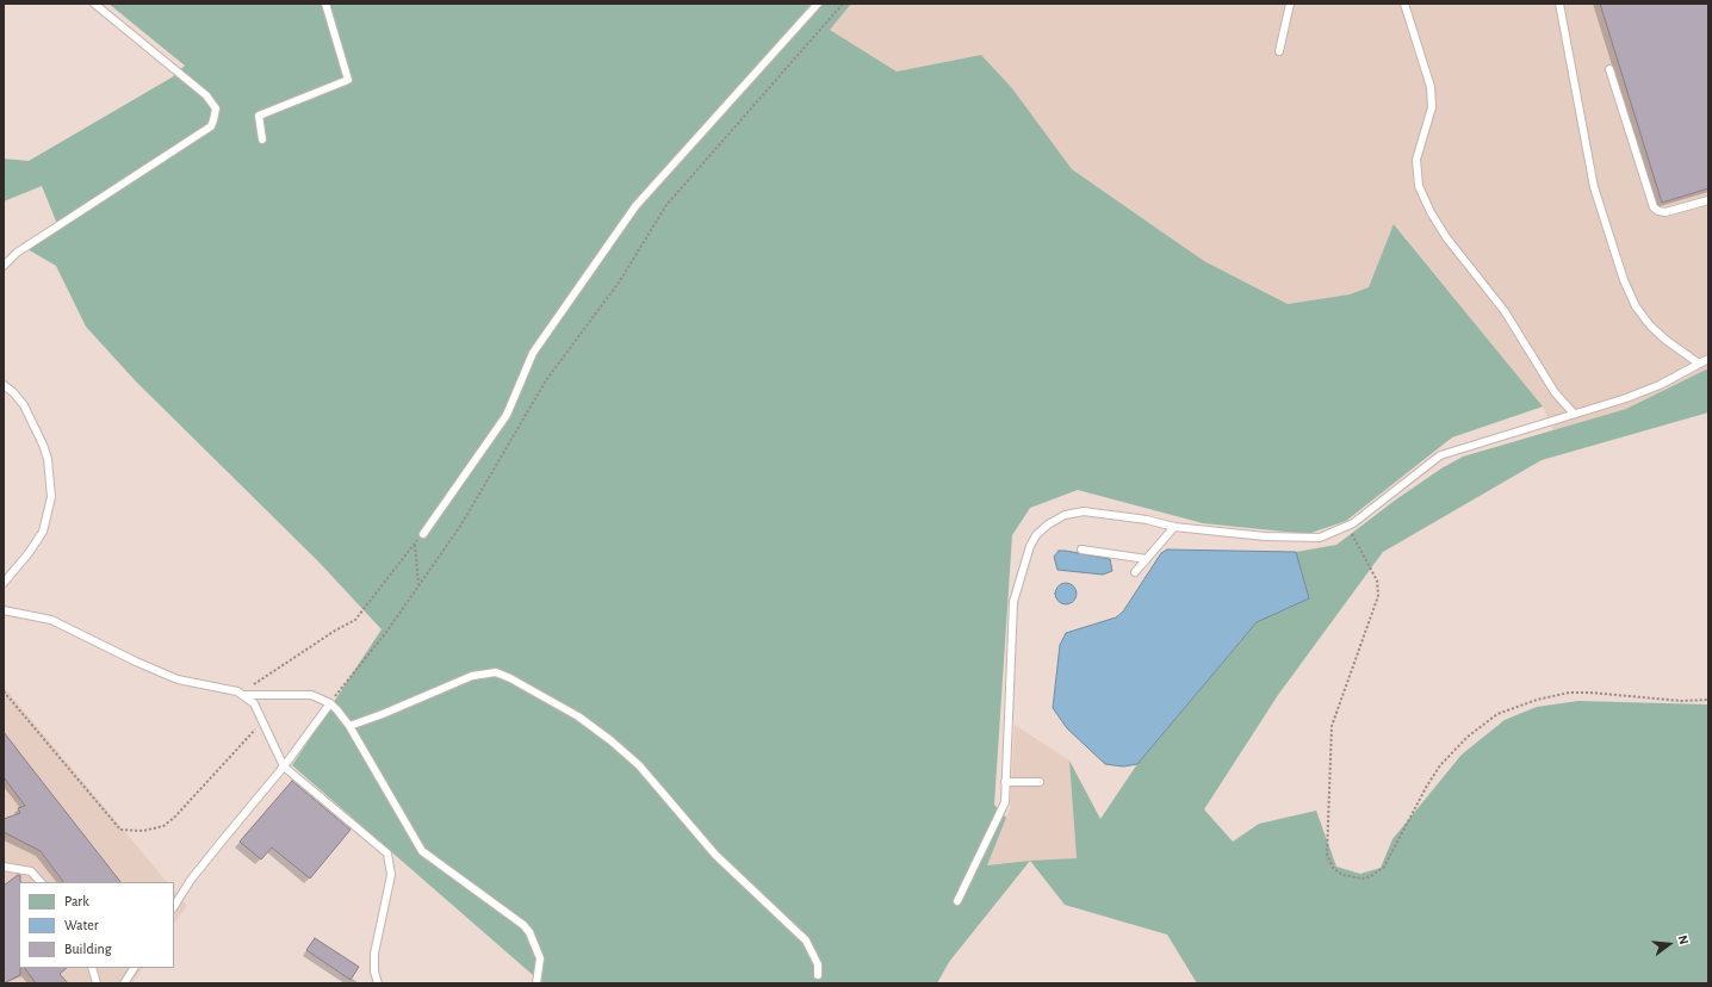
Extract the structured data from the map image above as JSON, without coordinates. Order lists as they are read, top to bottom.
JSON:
{
  "legend": ["Park", "Water", "Building"],
  "north": "right"
}
